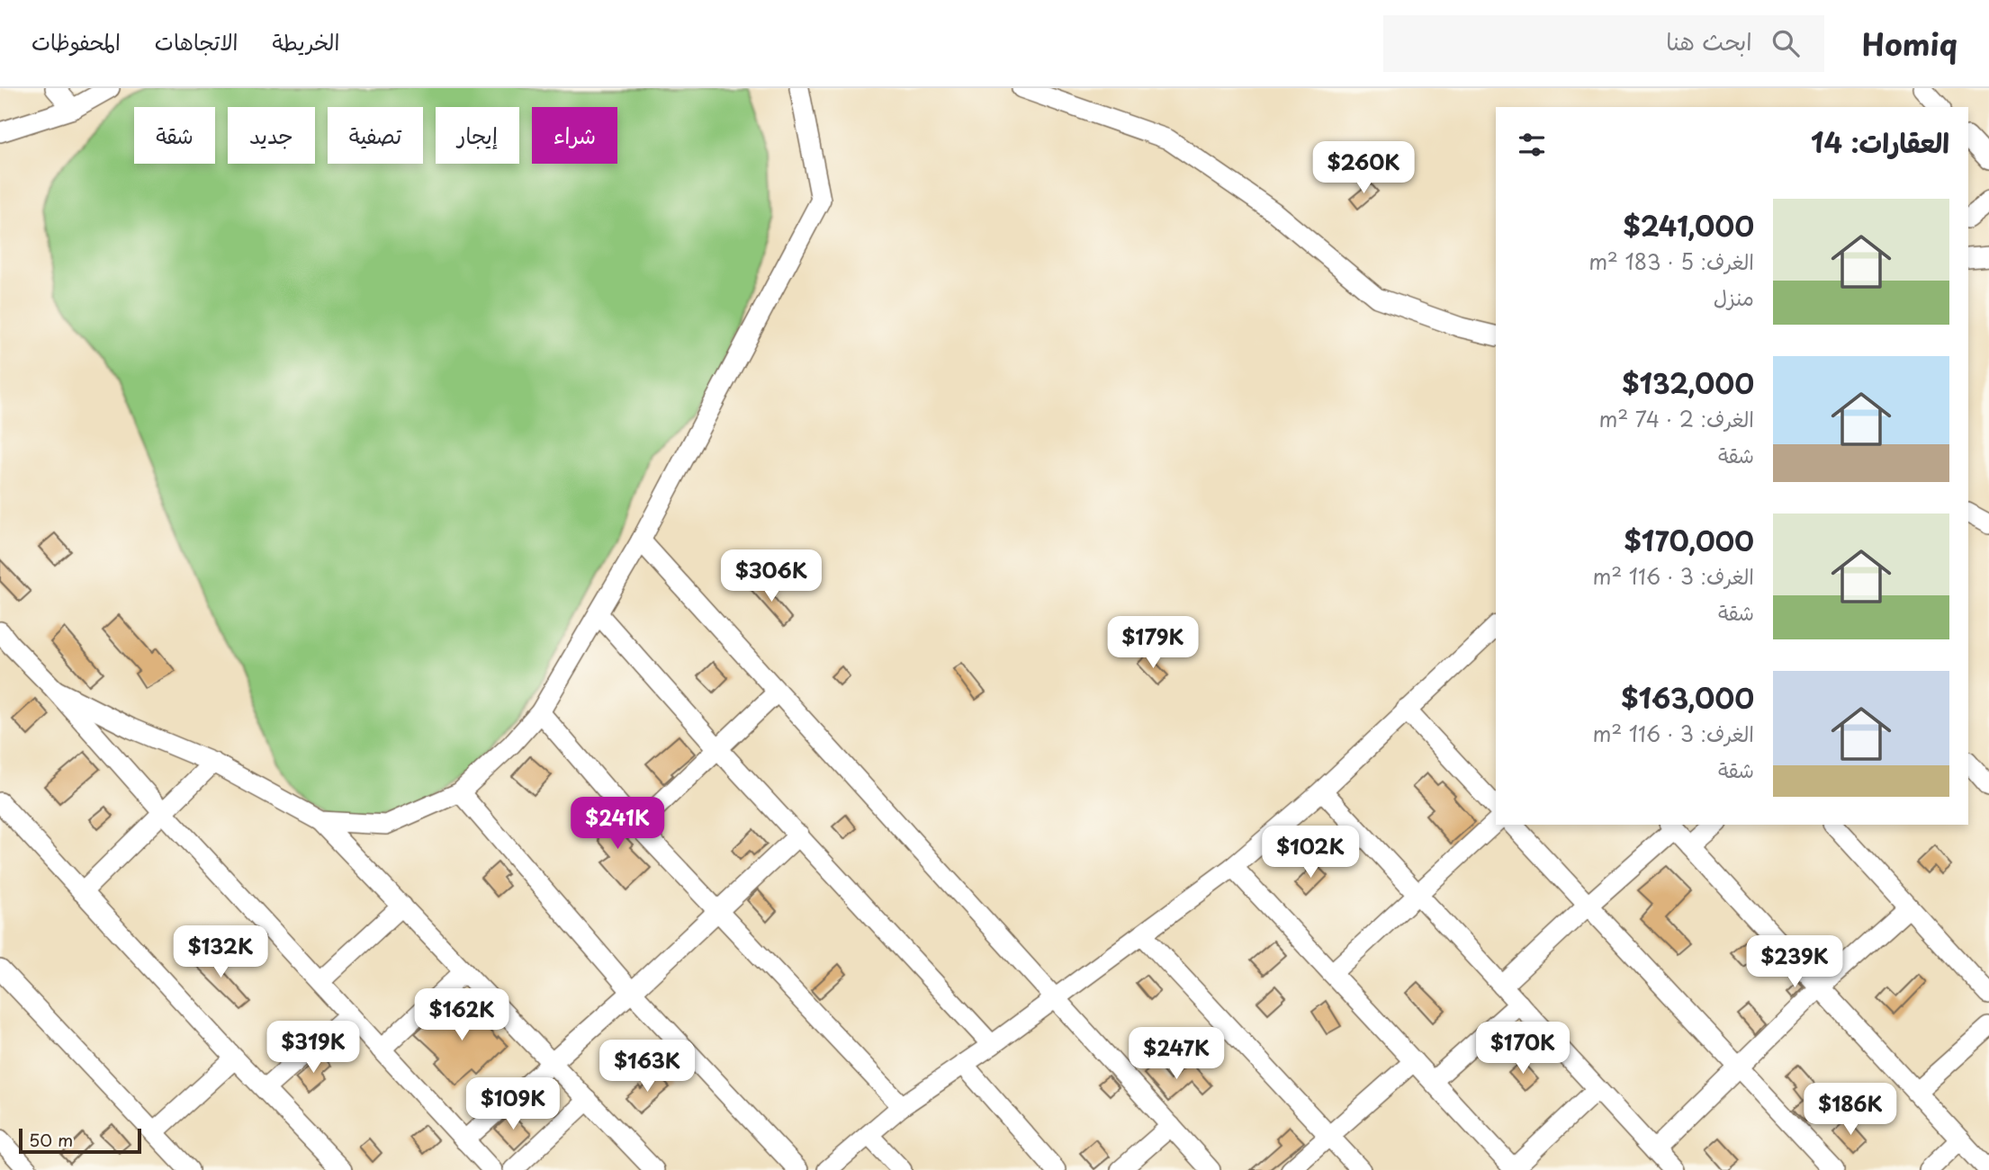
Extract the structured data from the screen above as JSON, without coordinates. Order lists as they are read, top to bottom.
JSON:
{
  "scale_bar": "50 m",
  "page": {
    "header": "Homiq",
    "search": "ابحث هنا",
    "nav": ["الخريطة", "الاتجاهات", "المحفوظات"],
    "chip": [
      "شراء",
      "إيجار",
      "تصفية",
      "جديد",
      "شقة"
    ],
    "heading": "العقارات: 14",
    "price": [
      "$260K",
      "$306K",
      "$179K",
      "$241K",
      "$102K",
      "$132K",
      "$239K",
      "$162K",
      "$319K",
      "$170K",
      "$247K",
      "$163K",
      "$109K",
      "$186K"
    ],
    "list": [
      {
        "name": "$241,000",
        "note": "الغرف: 5 · 183 m² · منزل"
      },
      {
        "name": "$132,000",
        "note": "الغرف: 2 · 74 m² · شقة"
      },
      {
        "name": "$170,000",
        "note": "الغرف: 3 · 116 m² · شقة"
      },
      {
        "name": "$163,000",
        "note": "الغرف: 3 · 116 m² · شقة"
      }
    ],
    "scale": "50 m"
  }
}
